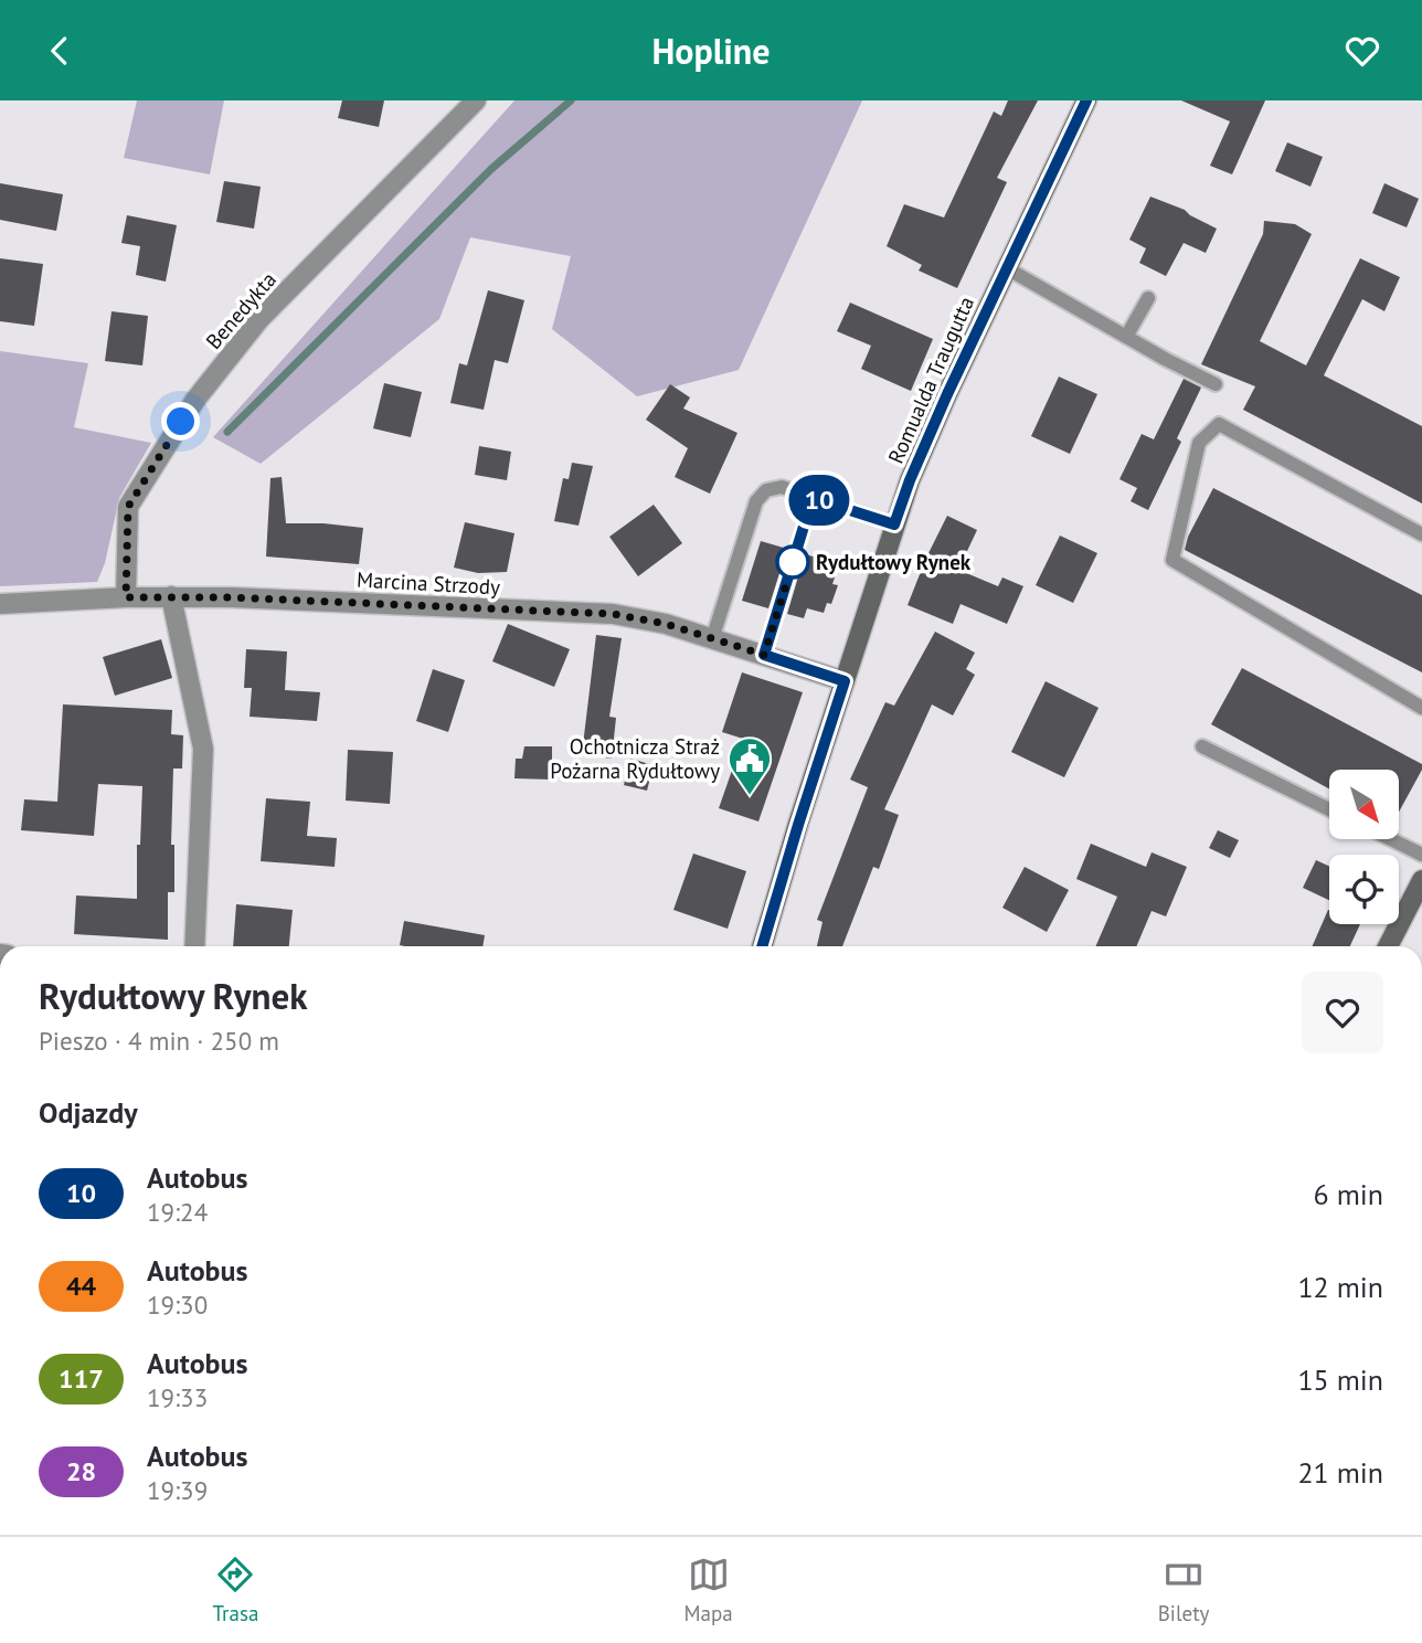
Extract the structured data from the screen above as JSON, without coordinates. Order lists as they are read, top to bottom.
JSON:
{
  "streets": {
    "street": ["Benedykta", "Romualda Traugutta", "Marcina Strzody"]
  },
  "crossings": [
    ["Benedykta", "Marcina Strzody"],
    ["Romualda Traugutta", "Marcina Strzody"]
  ],
  "places": {
    "other": ["Rydułtowy Rynek"],
    "public building": ["Ochotnicza Straż Pożarna Rydułtowy"]
  },
  "lines": ["bus line 10"],
  "north": "bottom right",
  "page": {
    "header": "Hopline",
    "on_map": "10",
    "heading": [
      ["Rydułtowy Rynek", "Pieszo · 4 min · 250 m"],
      "Odjazdy"
    ],
    "list": [
      {
        "mark": "10",
        "name": "Autobus",
        "note": "19:24",
        "value": "6 min"
      },
      {
        "mark": "44",
        "name": "Autobus",
        "note": "19:30",
        "value": "12 min"
      },
      {
        "mark": "117",
        "name": "Autobus",
        "note": "19:33",
        "value": "15 min"
      },
      {
        "mark": "28",
        "name": "Autobus",
        "note": "19:39",
        "value": "21 min"
      }
    ],
    "tabs": ["Trasa", "Mapa", "Bilety"]
  }
}
